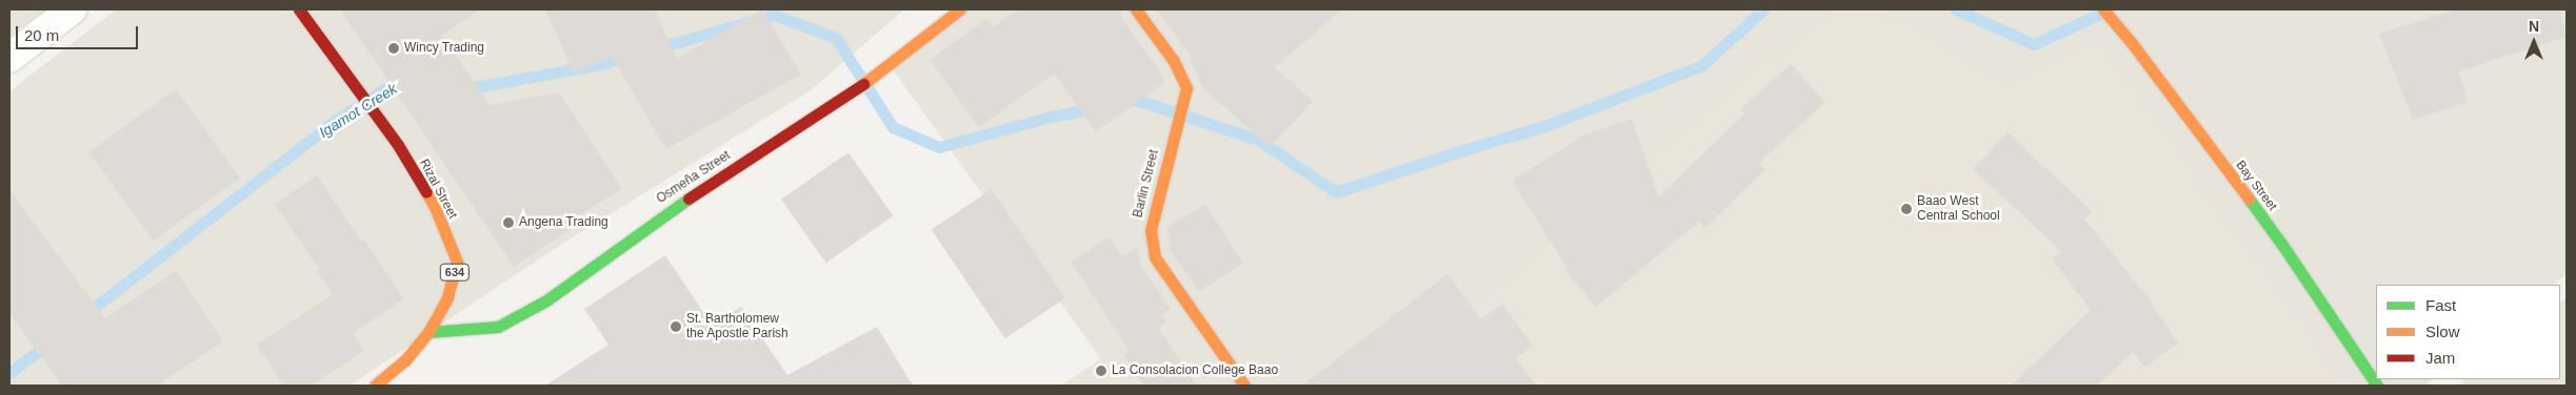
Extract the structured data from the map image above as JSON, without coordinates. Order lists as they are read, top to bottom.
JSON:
{
  "streets": {
    "street": [
      "Osmeña Street",
      "Barlin Street",
      "Bay Street",
      "Rizal Street",
      "634"
    ]
  },
  "crossings": [
    ["Osmeña Street", "Rizal Street"]
  ],
  "water": ["Igamot Creek"],
  "places": [
    "Wincy Trading",
    "Baao West Central School",
    "Angena Trading",
    "St. Bartholomew the Apostle Parish",
    "La Consolacion College Baao"
  ],
  "legend": ["Fast", "Slow", "Jam"],
  "scale_bar": "20 m",
  "north": "top"
}
